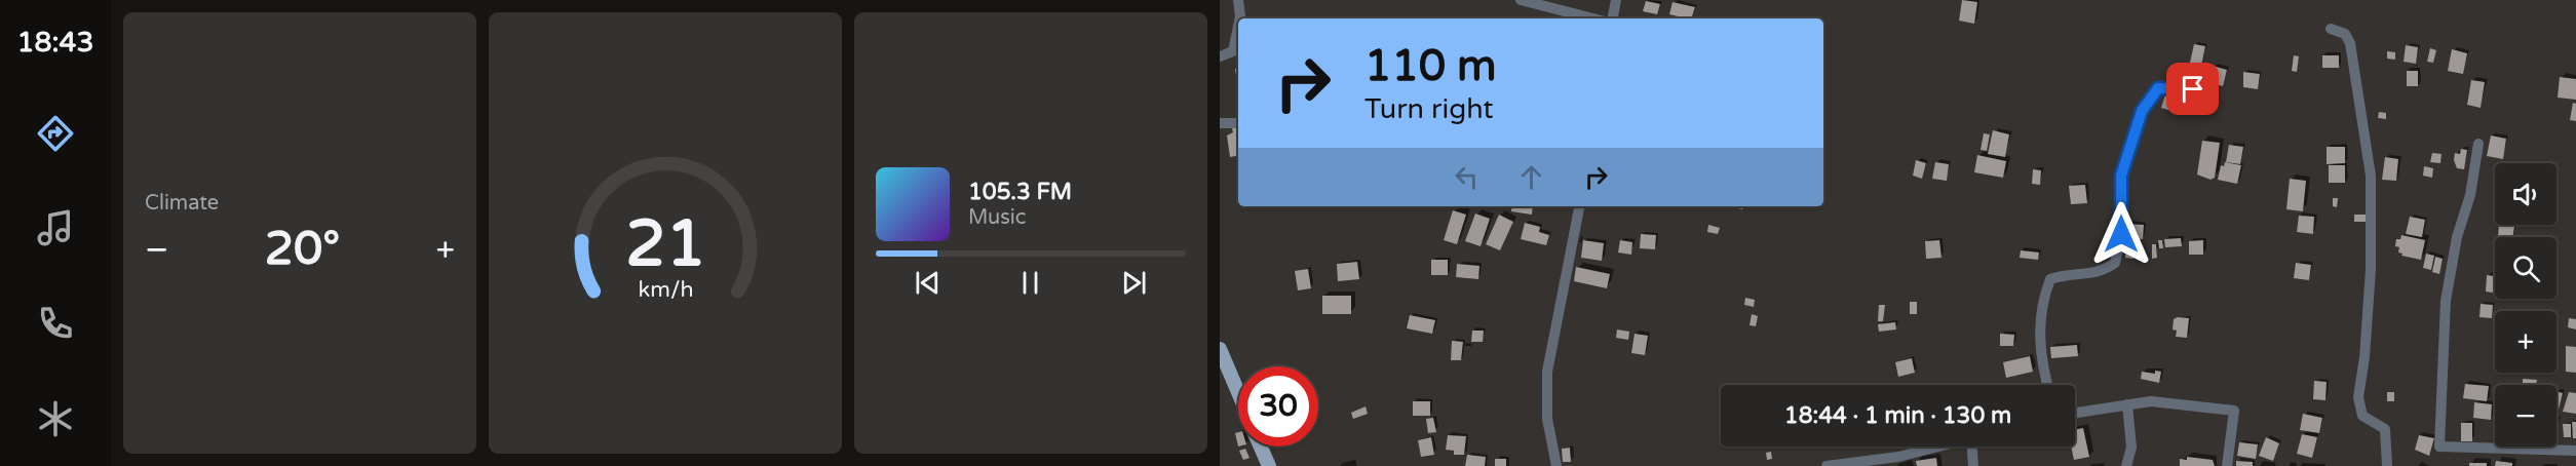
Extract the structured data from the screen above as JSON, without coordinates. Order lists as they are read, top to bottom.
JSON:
{
  "page": {
    "tabs": "18:43",
    "tile": "Climate",
    "turn": ["110 m", "Turn right"],
    "map_buttons": ["+", "−"],
    "song": ["105.3 FM", "Music"],
    "heat": ["−", "20°", "+"],
    "limit": "30",
    "trip": "18:44 · 1 min · 130 m",
    "gauge": ["21", "km/h"]
  }
}
